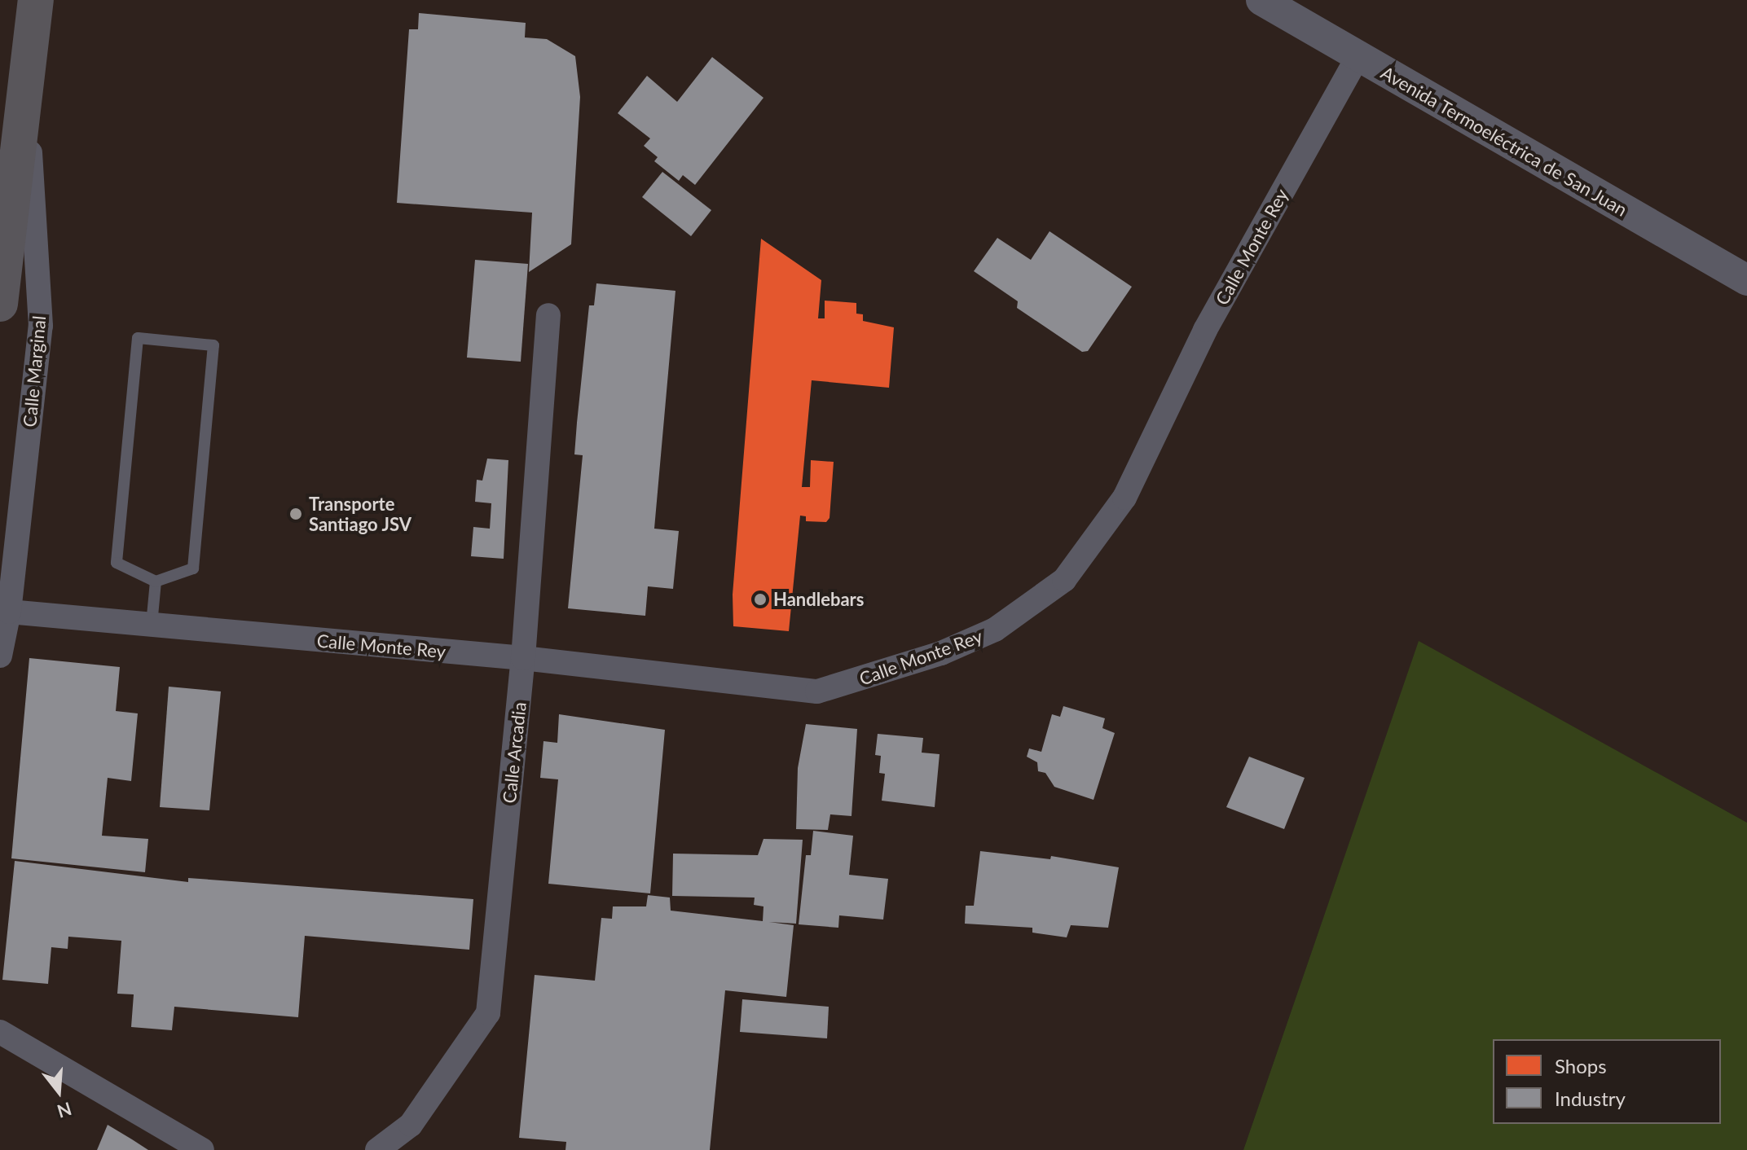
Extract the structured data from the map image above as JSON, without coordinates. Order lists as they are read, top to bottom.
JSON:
{
  "streets": {
    "street": [
      "Avenida Termoeléctrica de San Juan",
      "Calle Monte Rey",
      "Calle Marginal",
      "Calle Arcadia"
    ]
  },
  "crossings": [
    ["Avenida Termoeléctrica de San Juan", "Calle Monte Rey"],
    ["Calle Monte Rey", "Calle Marginal"],
    ["Calle Monte Rey", "Calle Arcadia"]
  ],
  "places": ["Transporte Santiago JSV", "Handlebars"],
  "legend": ["Shops", "Industry"],
  "north": "bottom"
}
